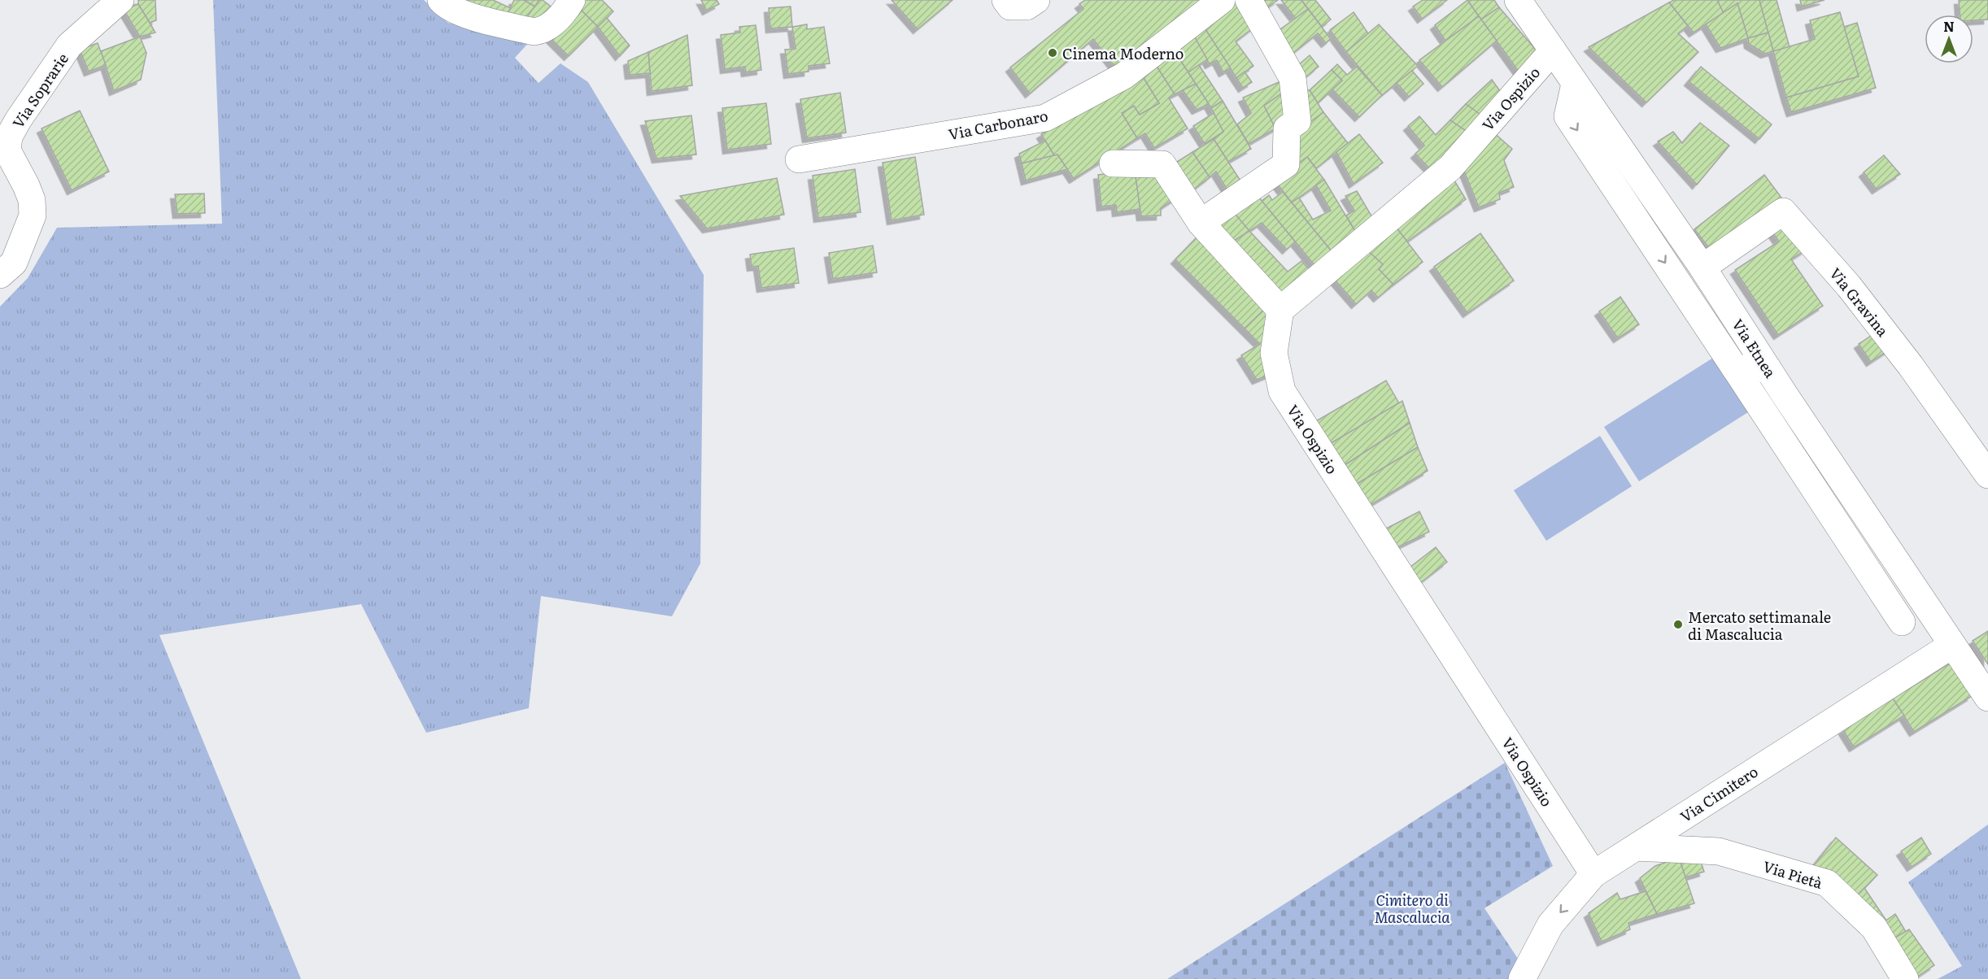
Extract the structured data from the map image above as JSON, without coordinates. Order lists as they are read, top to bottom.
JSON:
{
  "streets": {
    "street": [
      "Via Soprarie",
      "Via Ospizio",
      "Via Carbonaro",
      "Via Gravina",
      "Via Etnea",
      "Via Cimitero",
      "Via Pietà"
    ]
  },
  "crossings": [
    ["Via Ospizio", "Via Etnea"],
    ["Via Ospizio", "Via Cimitero"],
    ["Via Gravina", "Via Etnea"],
    ["Via Etnea", "Via Cimitero"],
    ["Via Cimitero", "Via Pietà"]
  ],
  "parks": ["Cimitero di Mascalucia"],
  "places": ["Cinema Moderno", "Mercato settimanale di Mascalucia"],
  "north": "top"
}
